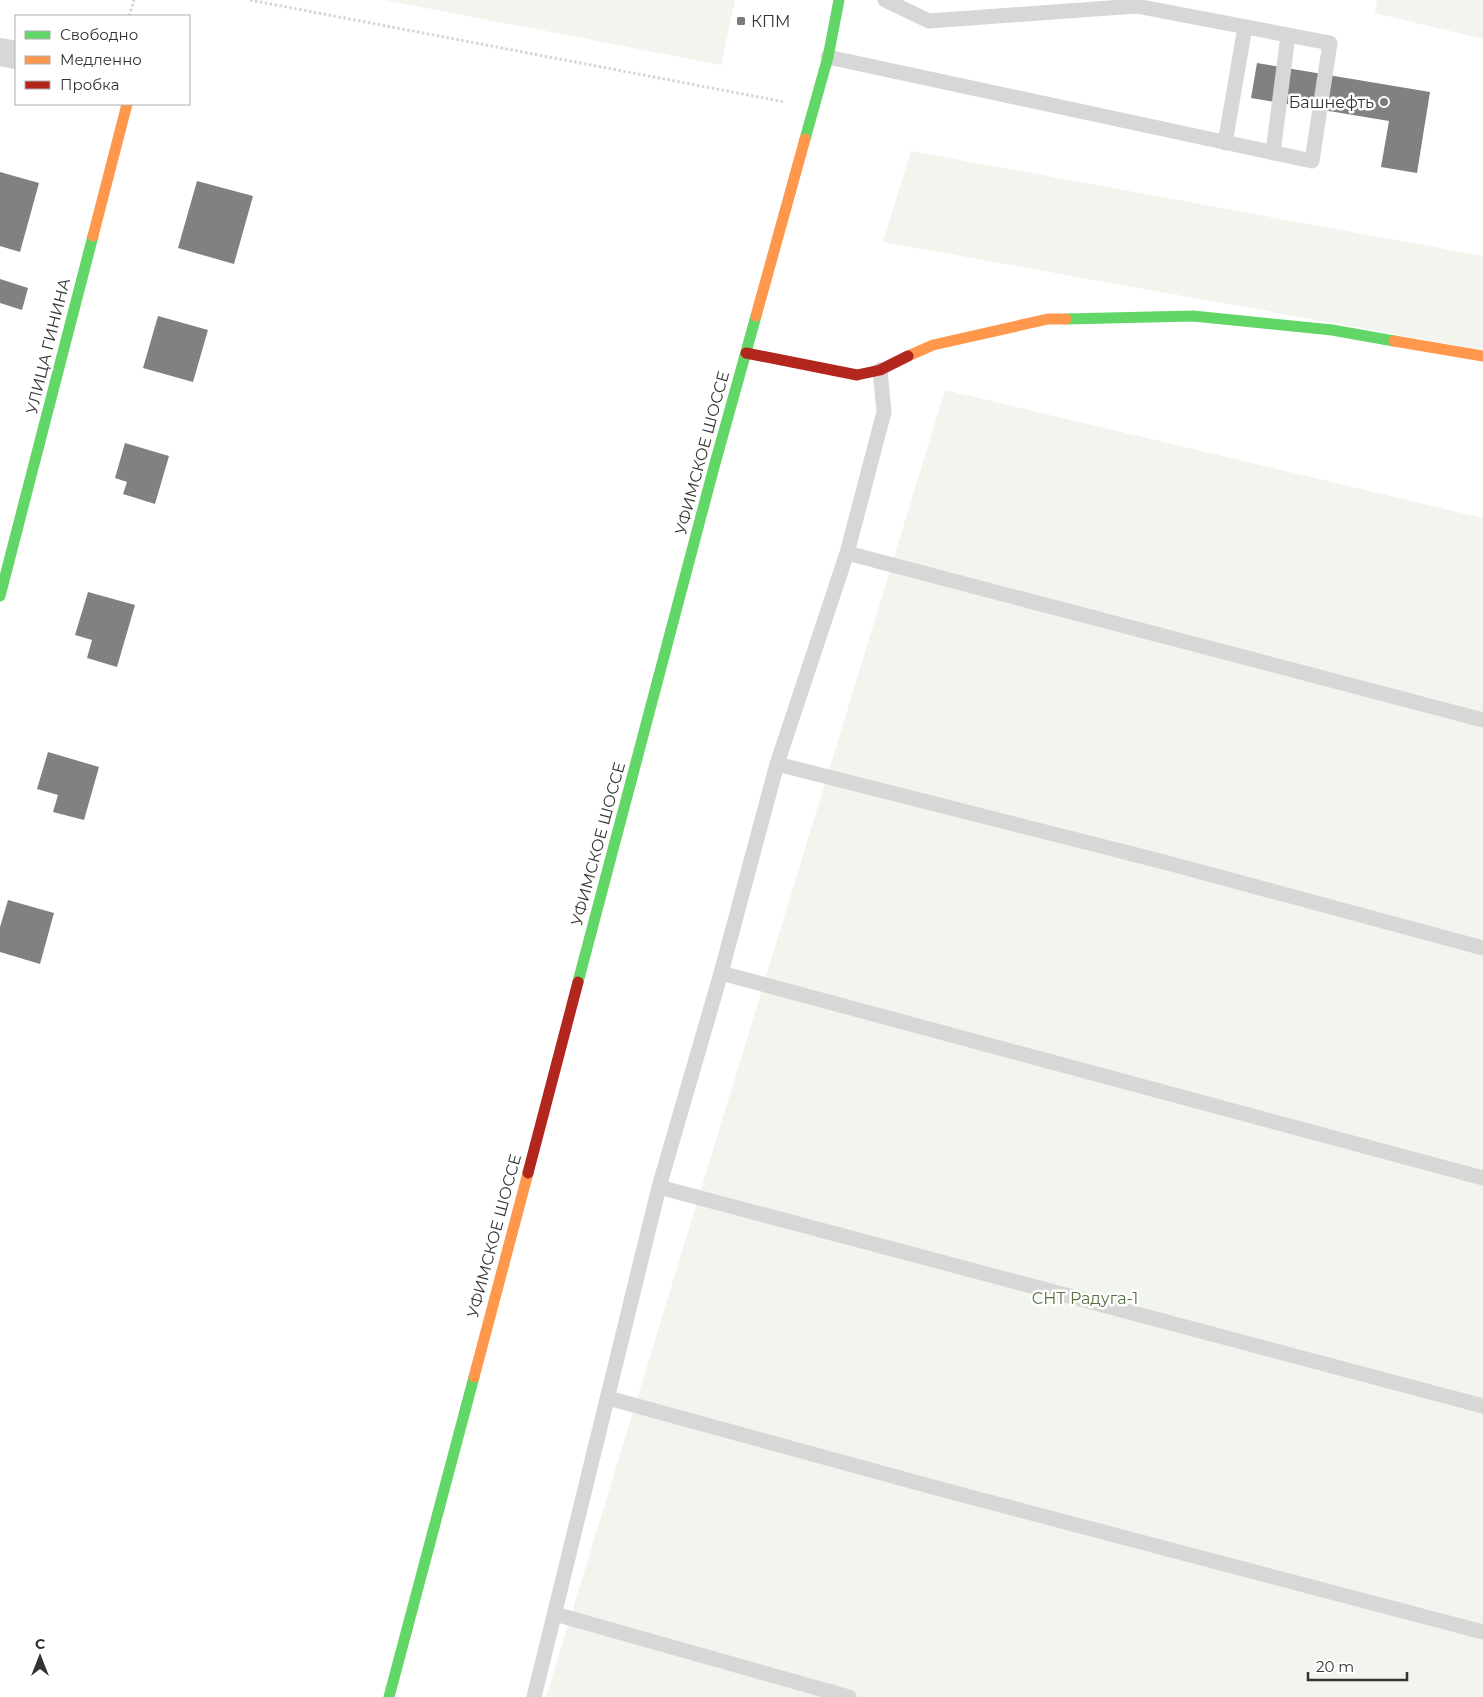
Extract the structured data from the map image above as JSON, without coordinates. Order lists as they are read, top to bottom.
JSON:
{
  "streets": {
    "main road": ["УЛИЦА ГИНИНА", "УФИМСКОЕ ШОССЕ"]
  },
  "parks": ["СНТ Радуга-1"],
  "places": {
    "transit": ["КПМ"],
    "other": ["Башнефть"]
  },
  "legend": ["Свободно", "Медленно", "Пробка"],
  "scale_bar": "20 m",
  "north": "top"
}
